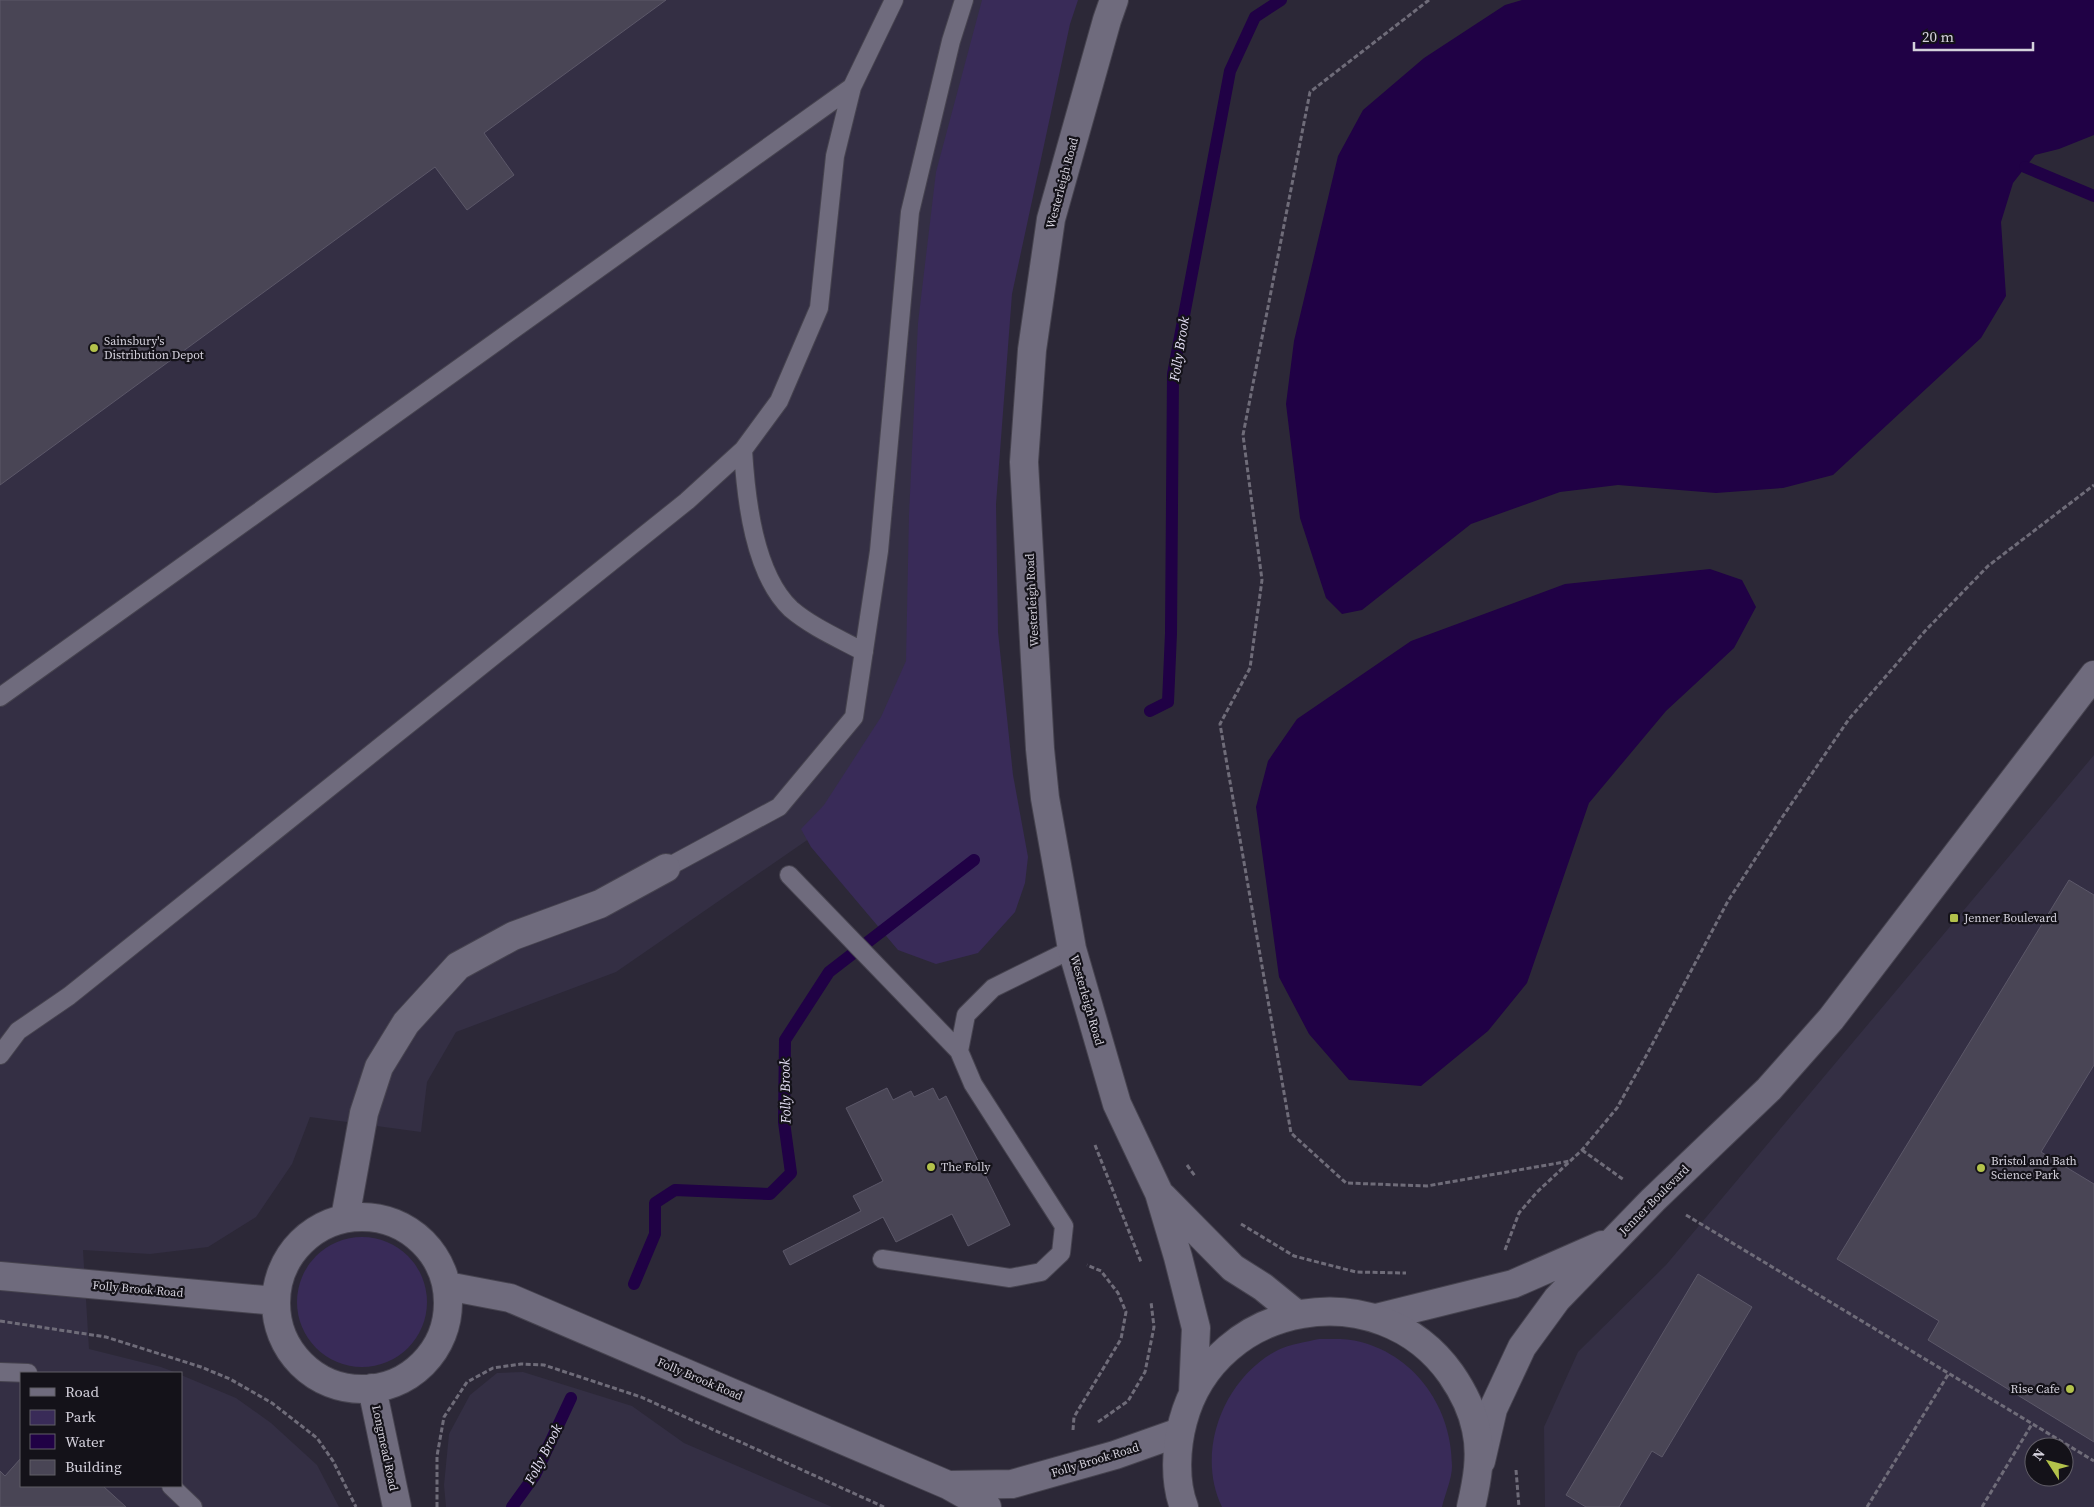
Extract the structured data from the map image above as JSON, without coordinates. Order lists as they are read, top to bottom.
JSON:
{
  "streets": {
    "street": [
      "Westerleigh Road",
      "Jenner Boulevard",
      "Folly Brook Road",
      "Longmead Road"
    ]
  },
  "crossings": [
    ["Folly Brook Road", "Longmead Road"]
  ],
  "water": ["Folly Brook"],
  "places": {
    "other": [
      "Sainsbury's Distribution Depot",
      "The Folly",
      "Bristol and Bath Science Park",
      "Rise Cafe"
    ],
    "transit": ["Jenner Boulevard"]
  },
  "legend": [
    "Road",
    "Park",
    "Water",
    "Building"
  ],
  "scale_bar": "20 m",
  "north": "top left"
}
